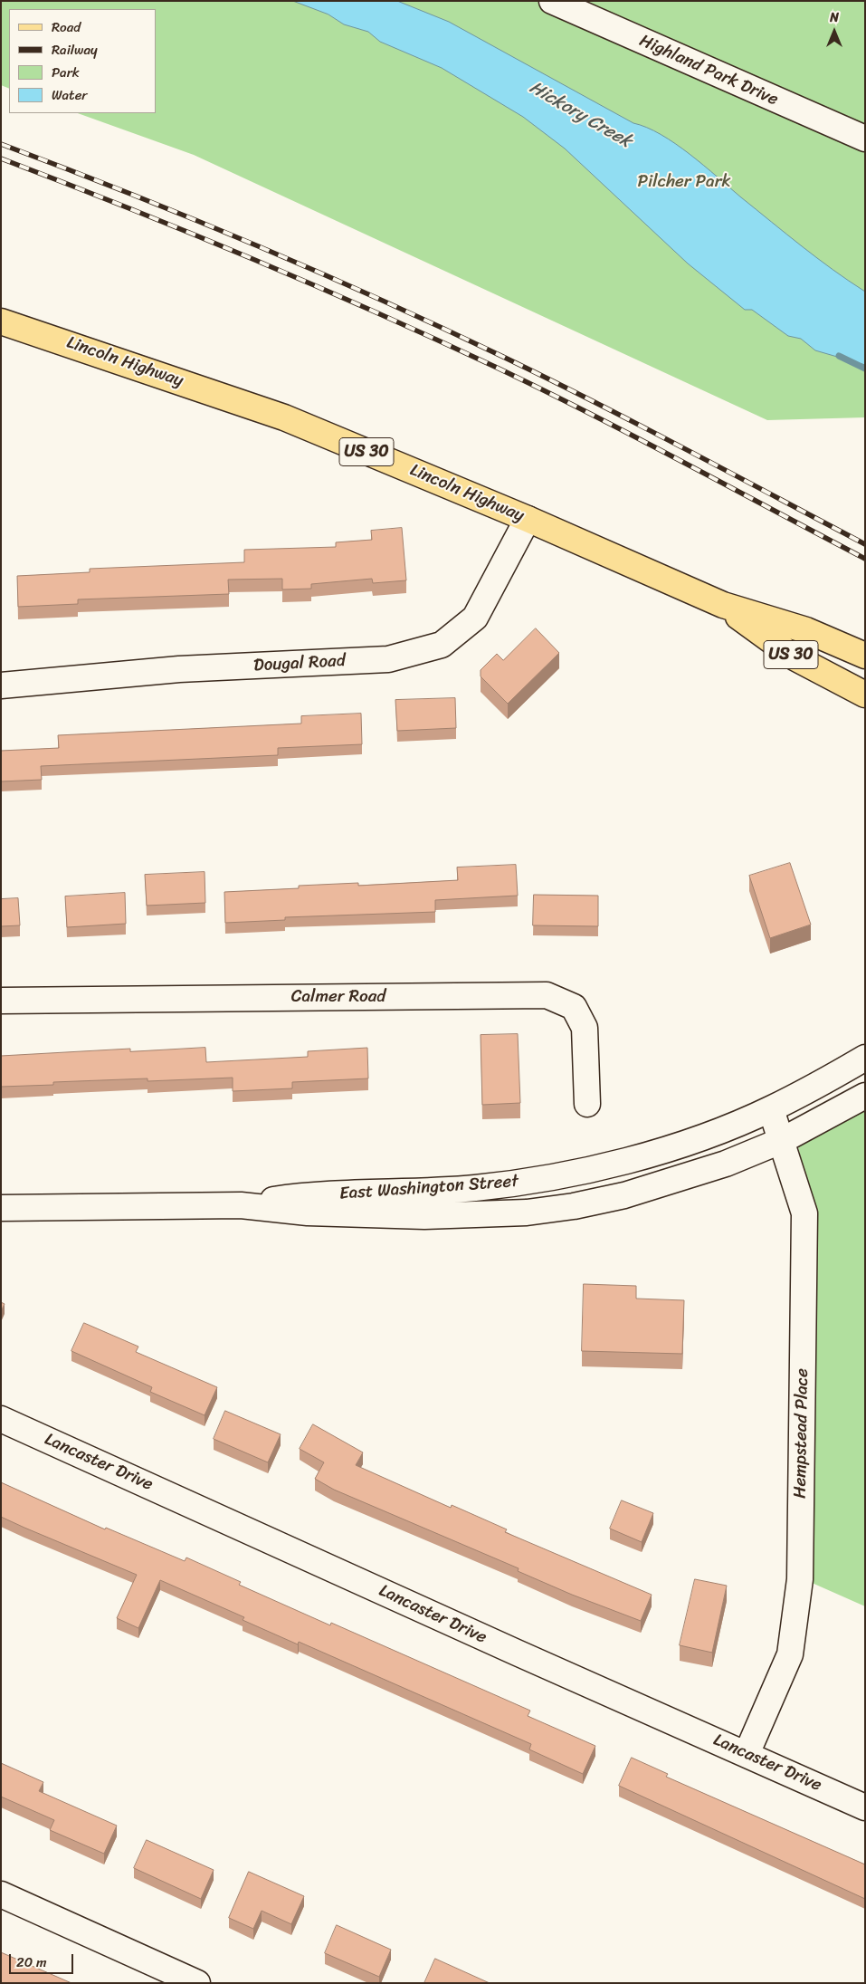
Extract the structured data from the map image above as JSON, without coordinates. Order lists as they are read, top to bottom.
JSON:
{
  "streets": {
    "main road": ["Lincoln Highway", "US 30"],
    "street": [
      "Highland Park Drive",
      "Dougal Road",
      "Calmer Road",
      "East Washington Street",
      "Hempstead Place",
      "Lancaster Drive"
    ]
  },
  "crossings": [
    ["Lincoln Highway", "Dougal Road"],
    ["East Washington Street", "Hempstead Place"],
    ["Hempstead Place", "Lancaster Drive"]
  ],
  "water": ["Hickory Creek"],
  "parks": ["Pilcher Park"],
  "legend": [
    "Road",
    "Railway",
    "Park",
    "Water"
  ],
  "scale_bar": "20 m",
  "north": "top"
}
